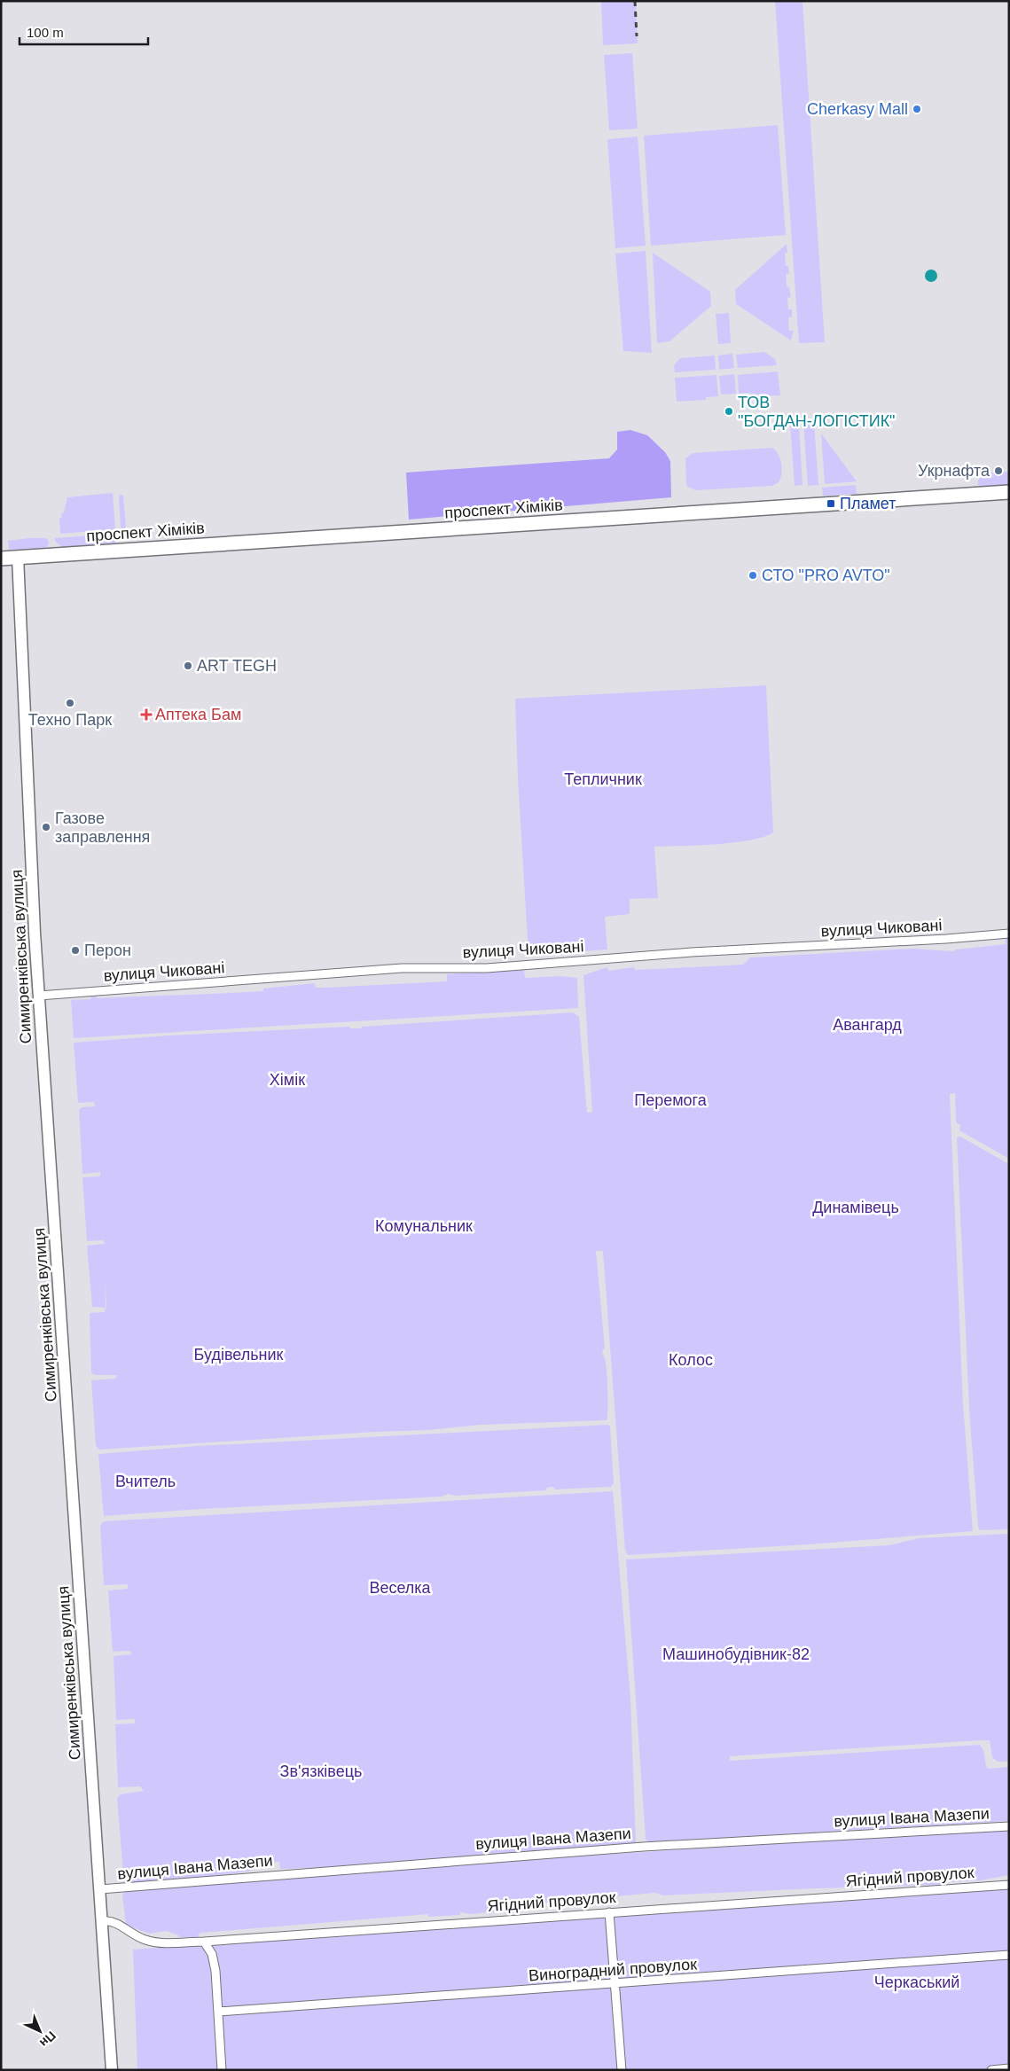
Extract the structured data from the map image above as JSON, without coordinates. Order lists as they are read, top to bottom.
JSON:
{
  "streets": {
    "main road": ["проспект Хіміків", "Симиренківська вулиця"],
    "street": [
      "вулиця Чиковані",
      "вулиця Івана Мазепи",
      "Ягідний провулок",
      "Виноградний провулок"
    ]
  },
  "crossings": [
    ["проспект Хіміків", "Симиренківська вулиця"],
    ["вулиця Чиковані", "Симиренківська вулиця"],
    ["Симиренківська вулиця", "вулиця Івана Мазепи"],
    ["Симиренківська вулиця", "Ягідний провулок"]
  ],
  "parks": [
    "Тепличник",
    "Авангард",
    "Хімік",
    "Перемога",
    "Динамівець",
    "Комунальник",
    "Будівельник",
    "Колос",
    "Вчитель",
    "Веселка",
    "Машинобудівник-82",
    "Зв'язківець",
    "Черкаський"
  ],
  "places": {
    "other": [
      "Cherkasy Mall",
      "ТОВ \"БОГДАН-ЛОГІСТИК\"",
      "Укрнафта",
      "СТО \"PRO AVTO\"",
      "ART TEGH",
      "Техно Парк",
      "Газове заправлення",
      "Перон"
    ],
    "transit": ["Пламет"],
    "health": ["Аптека Бам"]
  },
  "scale_bar": "100 m",
  "north": "bottom right"
}
